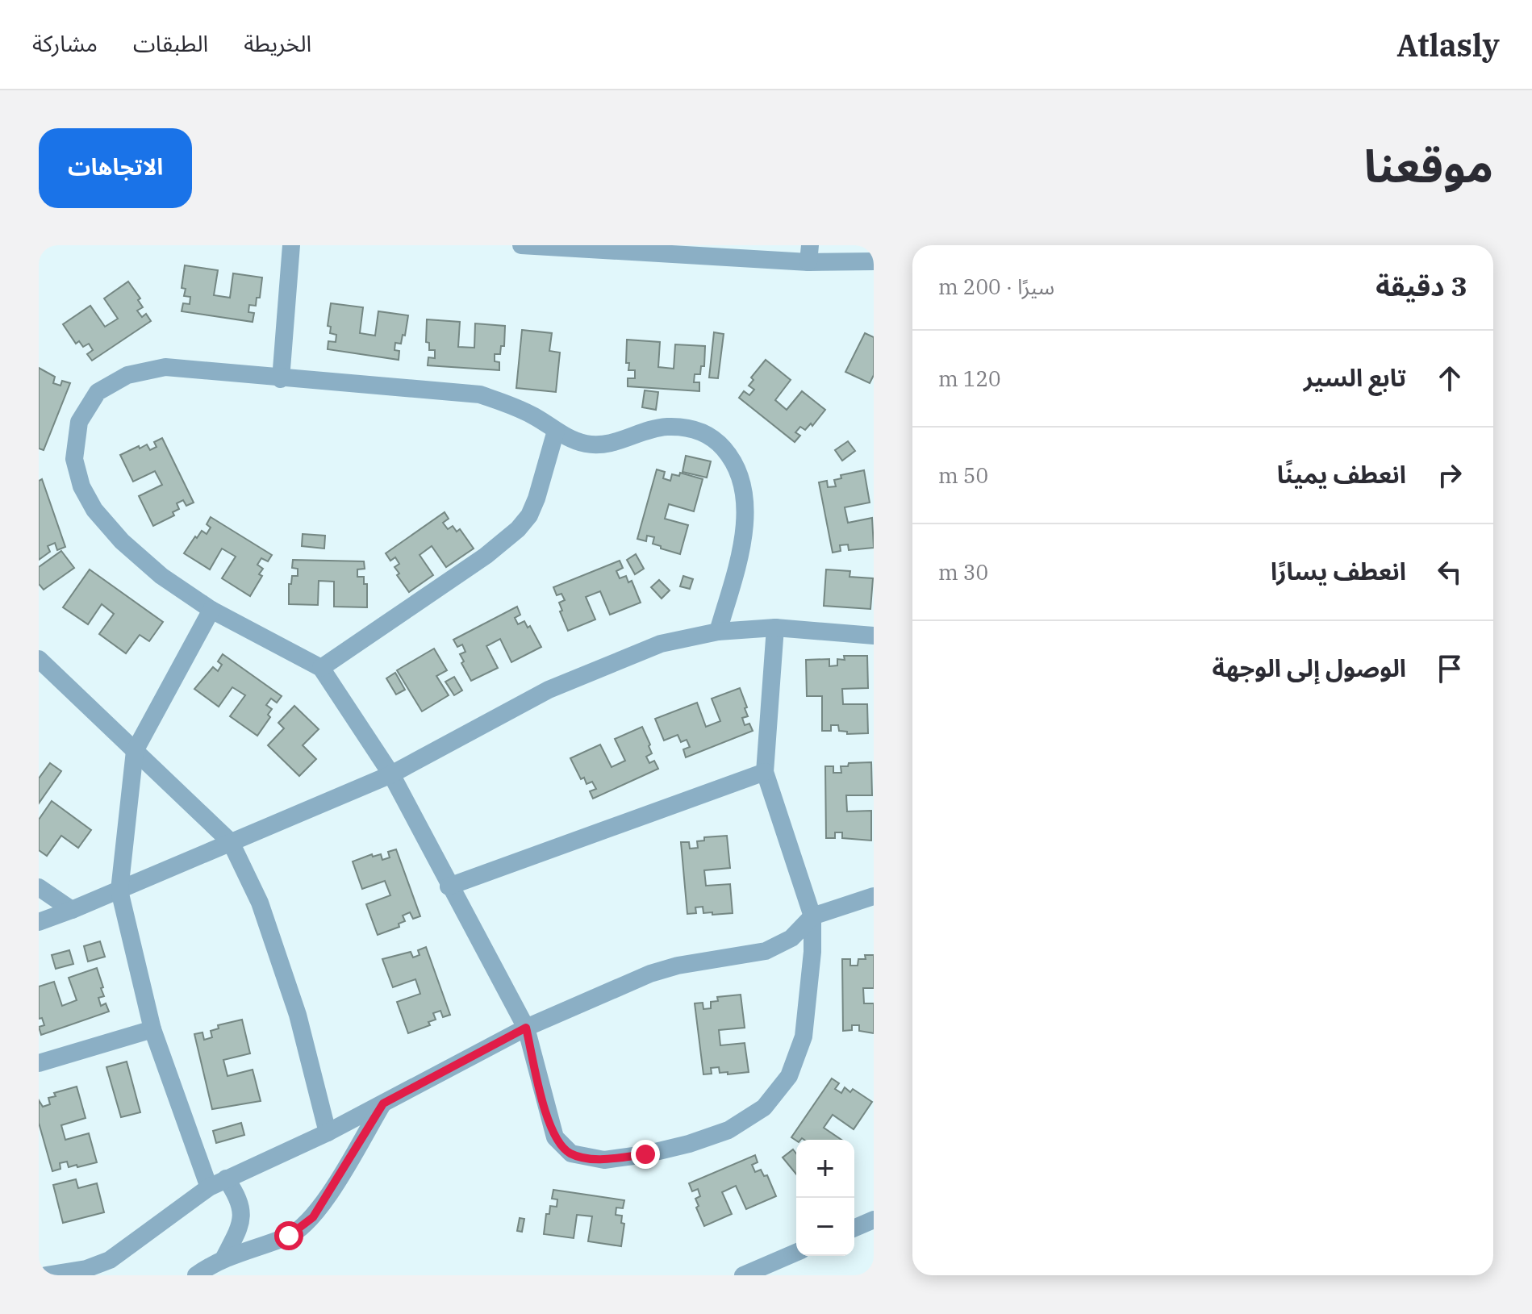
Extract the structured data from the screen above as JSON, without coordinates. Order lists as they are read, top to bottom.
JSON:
{
  "page": {
    "header": "Atlasly",
    "nav": ["الخريطة", "الطبقات", "مشاركة"],
    "title": "موقعنا",
    "buttons": "الاتجاهات",
    "heading": ["3 دقيقة", "سيرًا · 200 m"],
    "list": [
      ["تابع السير", "120 m"],
      ["انعطف يمينًا", "50 m"],
      ["انعطف يسارًا", "30 m"],
      "الوصول إلى الوجهة"
    ],
    "map_buttons": ["+", "−"]
  }
}
